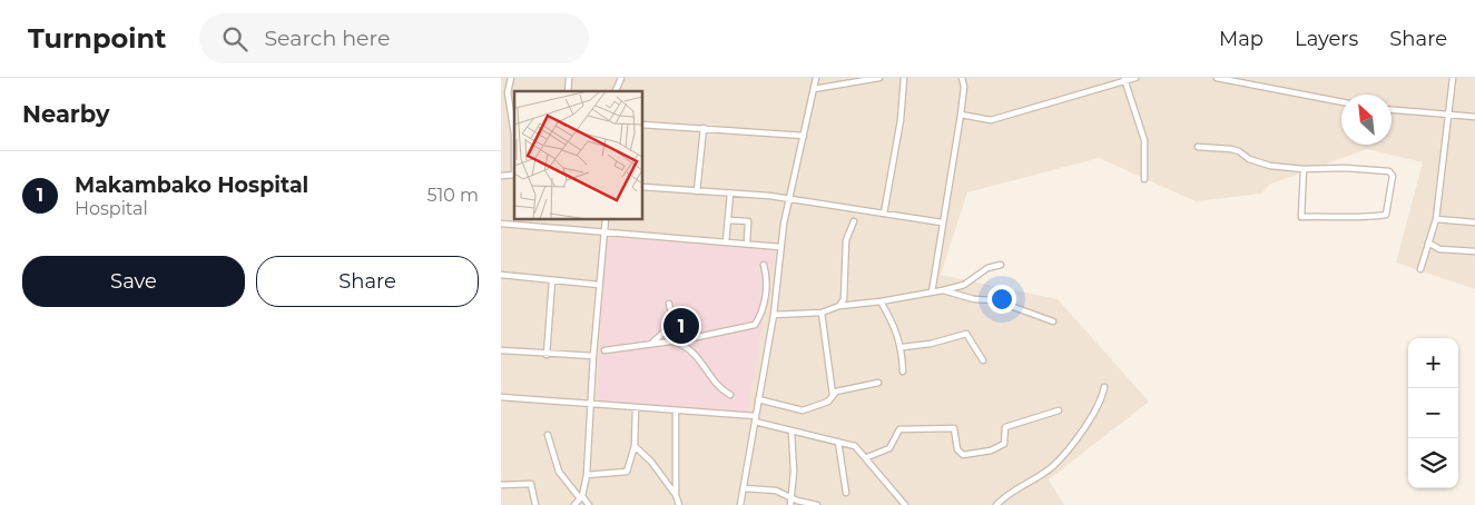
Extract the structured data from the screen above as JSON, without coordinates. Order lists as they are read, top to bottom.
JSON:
{
  "north": "top left",
  "page": {
    "header": "Turnpoint",
    "search": "Search here",
    "nav": ["Map", "Layers", "Share"],
    "heading": "Nearby",
    "list": [
      {
        "mark": "1",
        "name": "Makambako Hospital",
        "note": "Hospital",
        "value": "510 m"
      }
    ],
    "buttons": ["Save", "Share"],
    "pins": "1",
    "map_buttons": ["+", "−"]
  }
}
